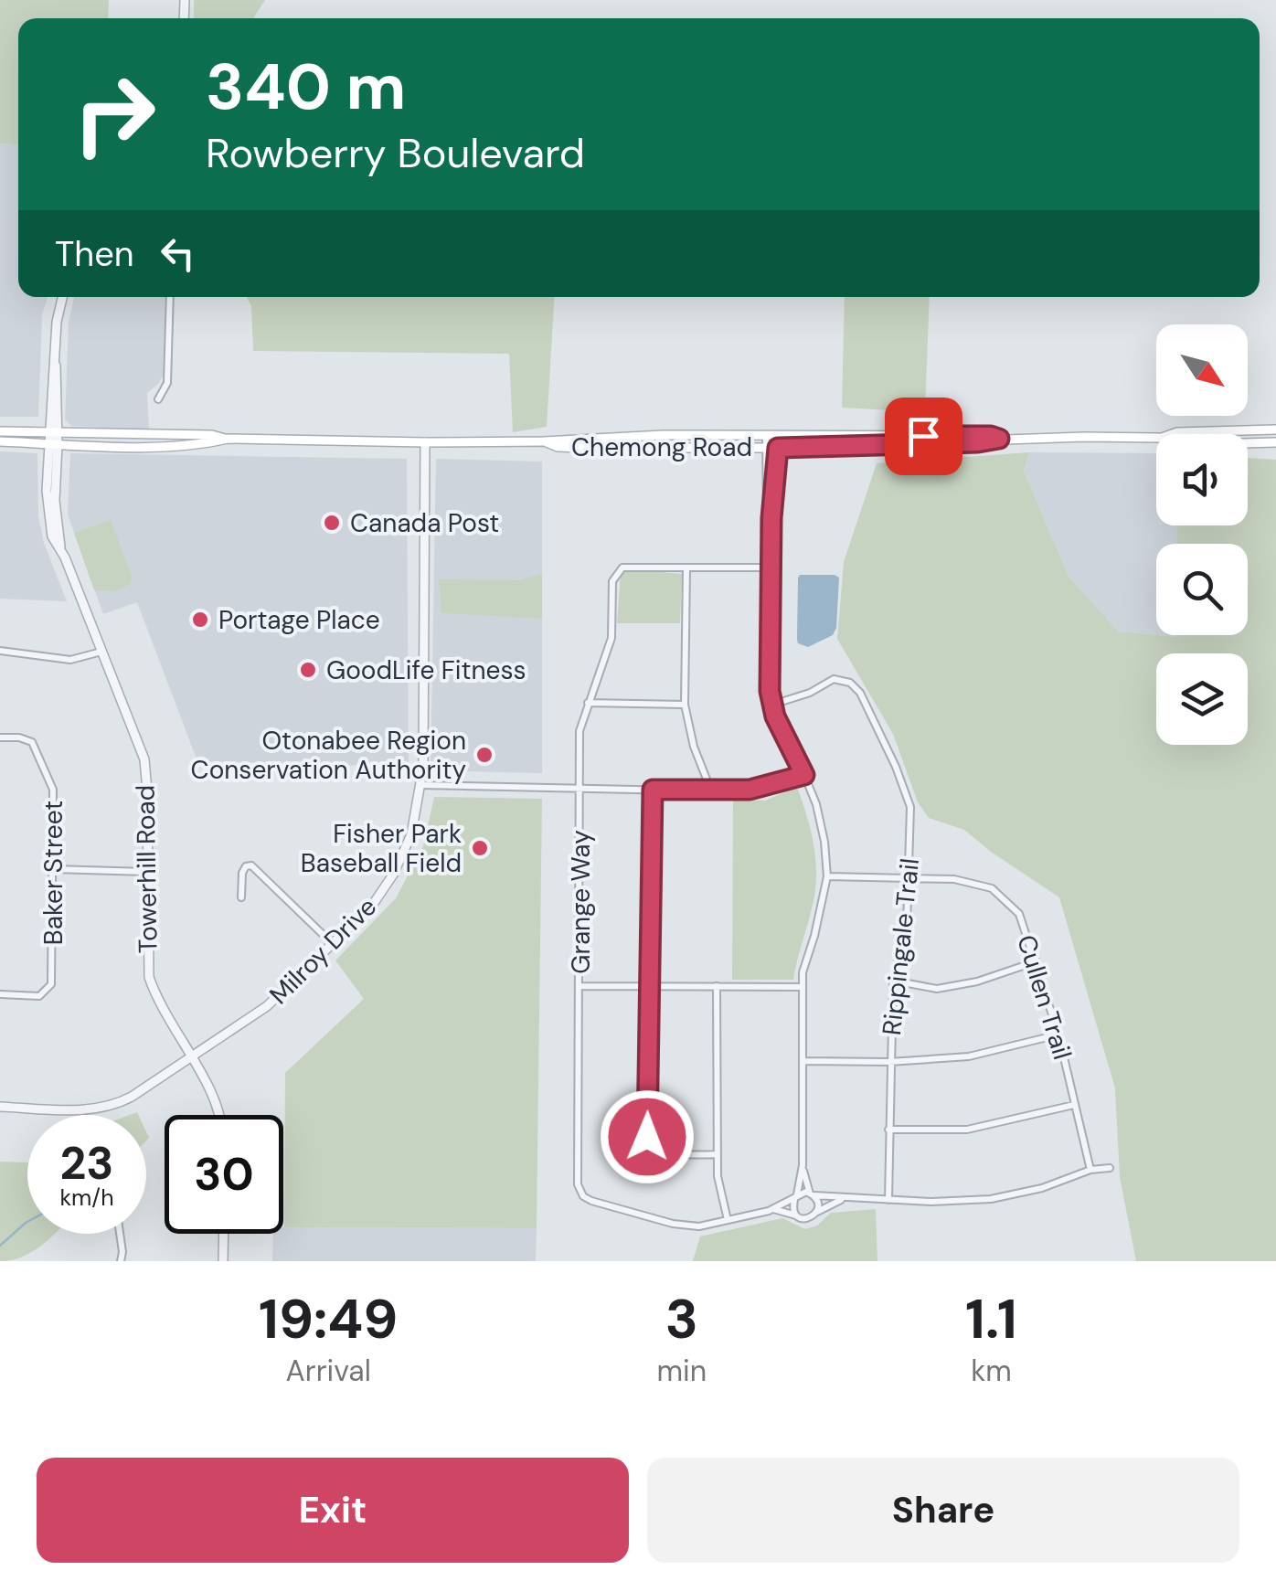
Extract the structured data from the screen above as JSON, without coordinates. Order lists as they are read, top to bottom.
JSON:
{
  "streets": {
    "main road": ["Chemong Road"],
    "street": [
      "Towerhill Road",
      "Baker Street",
      "Grange Way",
      "Rippingale Trail",
      "Milroy Drive",
      "Cullen Trail"
    ]
  },
  "crossings": [
    ["Chemong Road", "Towerhill Road"],
    ["Chemong Road", "Milroy Drive"],
    ["Towerhill Road", "Milroy Drive"],
    ["Rippingale Trail", "Cullen Trail"]
  ],
  "places": [
    "Canada Post",
    "Portage Place",
    "GoodLife Fitness",
    "Otonabee Region Conservation Authority",
    "Fisher Park Baseball Field"
  ],
  "north": "bottom right",
  "page": {
    "turn": ["340 m", "Rowberry Boulevard"],
    "then": "Then",
    "speed": "23 km/h",
    "limit": "30",
    "eta": [
      "19:49",
      "Arrival",
      "3",
      "min",
      "1.1",
      "km"
    ],
    "buttons": ["Exit", "Share"]
  }
}
